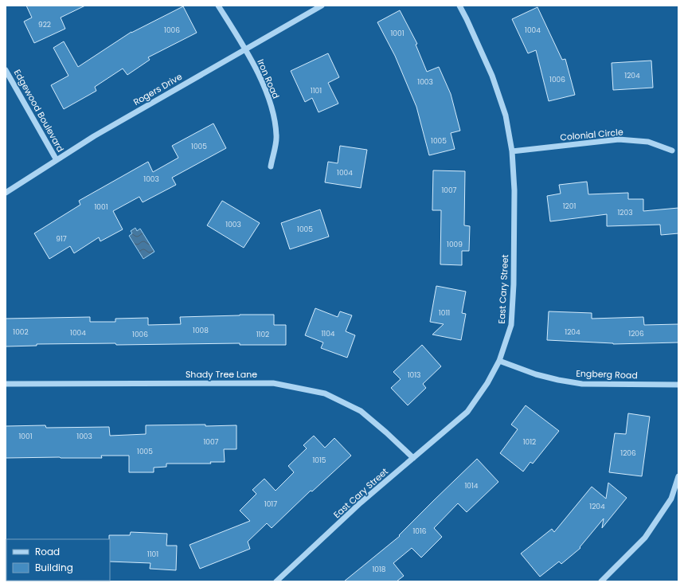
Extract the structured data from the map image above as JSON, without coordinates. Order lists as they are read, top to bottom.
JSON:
{
  "streets": {
    "street": [
      "Iron Road",
      "Rogers Drive",
      "Edgewood Boulevard",
      "Colonial Circle",
      "East Cary Street",
      "Shady Tree Lane",
      "Engberg Road"
    ]
  },
  "crossings": [
    ["Iron Road", "Rogers Drive"],
    ["Rogers Drive", "Edgewood Boulevard"],
    ["Colonial Circle", "East Cary Street"],
    ["East Cary Street", "Shady Tree Lane"],
    ["East Cary Street", "Engberg Road"]
  ],
  "house_numbers": [
    "922",
    "1006",
    "1004",
    "1001",
    "1204",
    "1006",
    "1003",
    "1101",
    "1005",
    "1005",
    "1004",
    "1003",
    "1007",
    "1201",
    "1001",
    "1203",
    "1003",
    "1005",
    "917",
    "1009",
    "1011",
    "1008",
    "1002",
    "1204",
    "1004",
    "1104",
    "1206",
    "1006",
    "1102",
    "1013",
    "1001",
    "1003",
    "1007",
    "1012",
    "1005",
    "1206",
    "1015",
    "1014",
    "1017",
    "1204",
    "1016",
    "1101",
    "1018"
  ],
  "legend": ["Road", "Building"]
}
